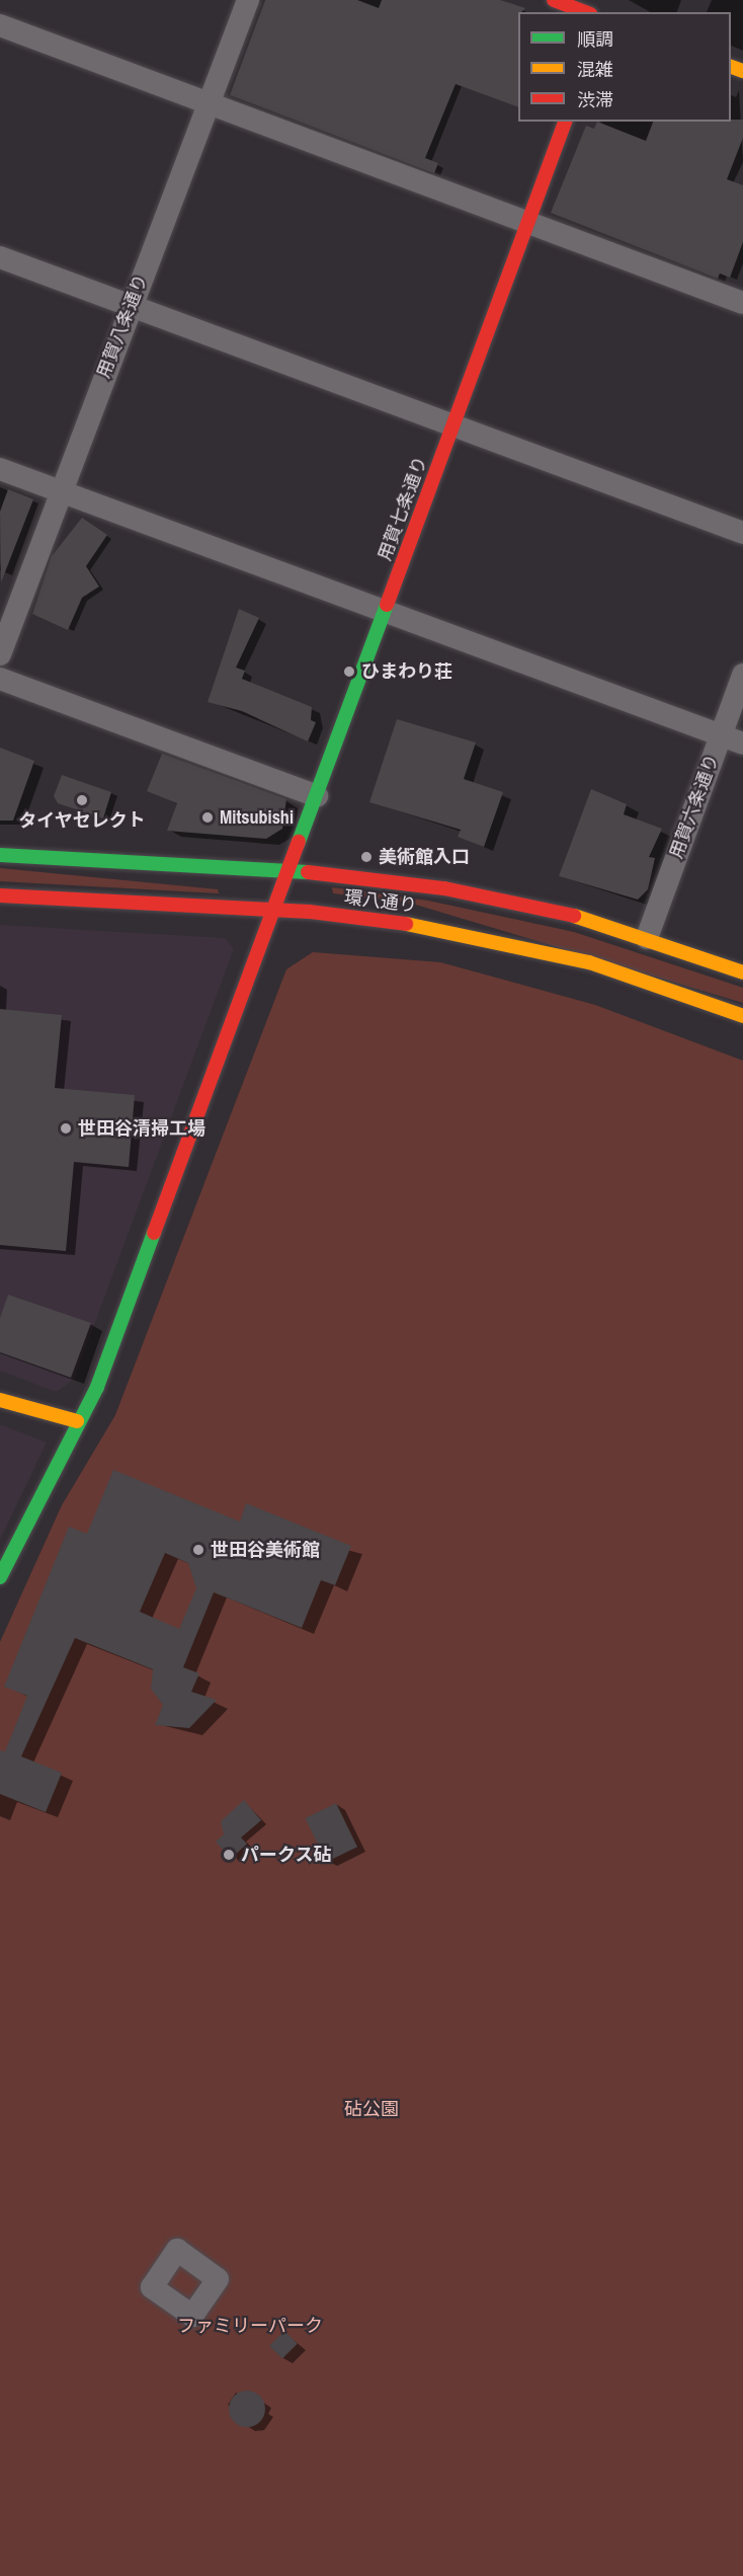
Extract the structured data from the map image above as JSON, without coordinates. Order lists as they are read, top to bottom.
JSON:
{
  "streets": {
    "street": [
      "用賀八条通り",
      "用賀七条通り",
      "用賀六条通り",
      "環八通り"
    ]
  },
  "crossings": [
    ["用賀七条通り", "環八通り"],
    ["用賀六条通り", "環八通り"]
  ],
  "parks": ["砧公園", "ファミリーパーク"],
  "places": [
    "ひまわり荘",
    "タイヤセレクト",
    "Mitsubishi",
    "美術館入口",
    "世田谷清掃工場",
    "世田谷美術館",
    "パークス砧"
  ],
  "legend": ["順調", "混雑", "渋滞"]
}
